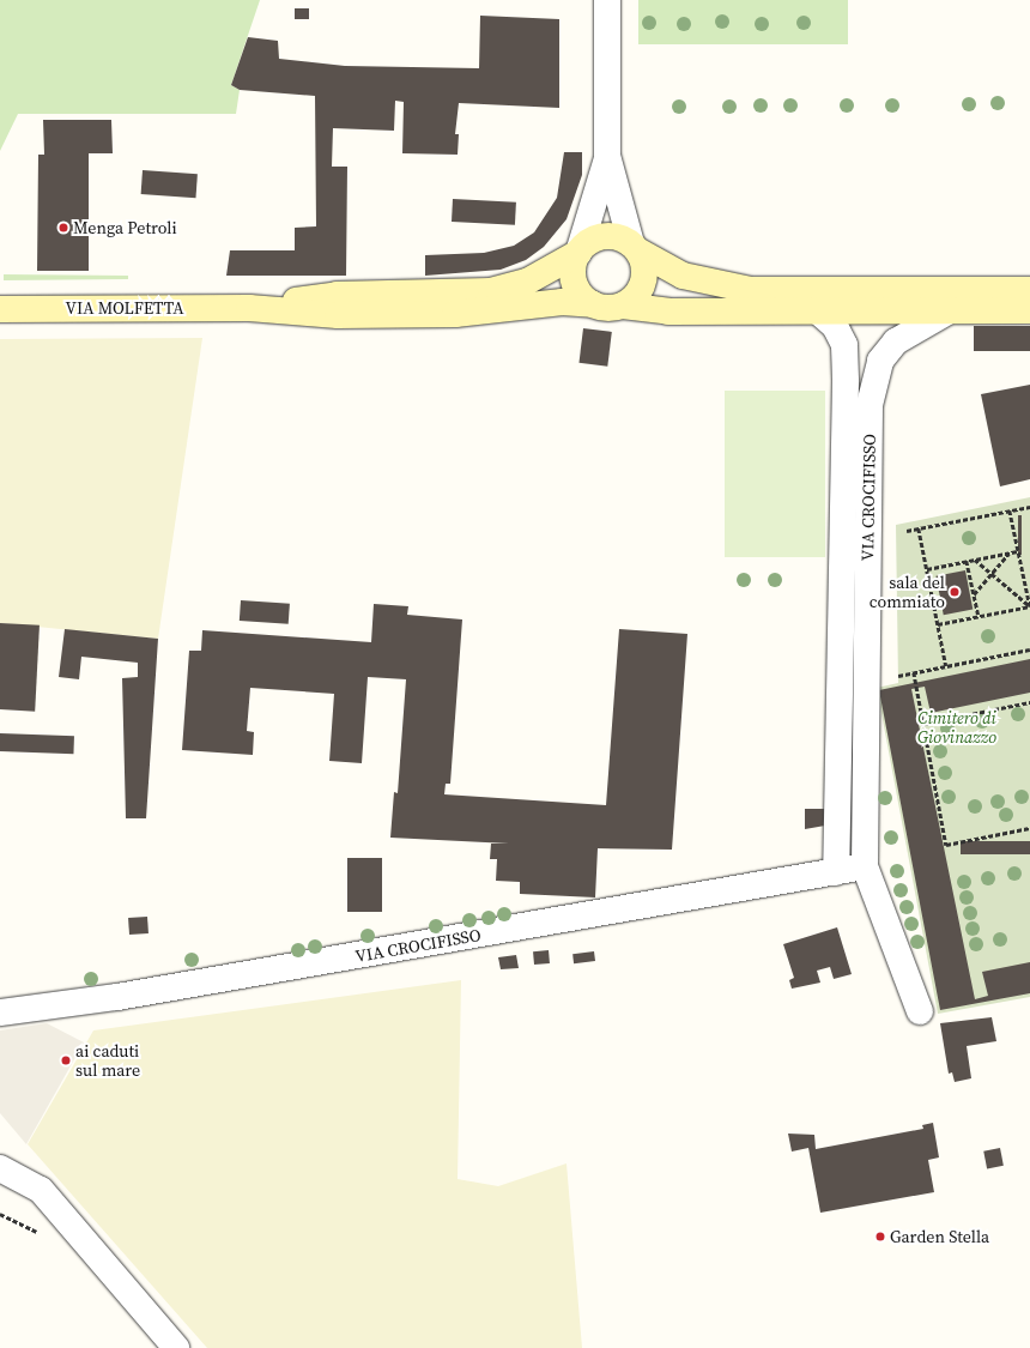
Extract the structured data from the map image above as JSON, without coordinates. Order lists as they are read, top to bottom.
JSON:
{
  "streets": {
    "main road": ["VIA MOLFETTA"],
    "street": ["VIA CROCIFISSO"]
  },
  "parks": ["Cimitero di Giovinazzo"],
  "places": [
    "Menga Petroli",
    "sala del commiato",
    "ai caduti sul mare",
    "Garden Stella"
  ]
}
